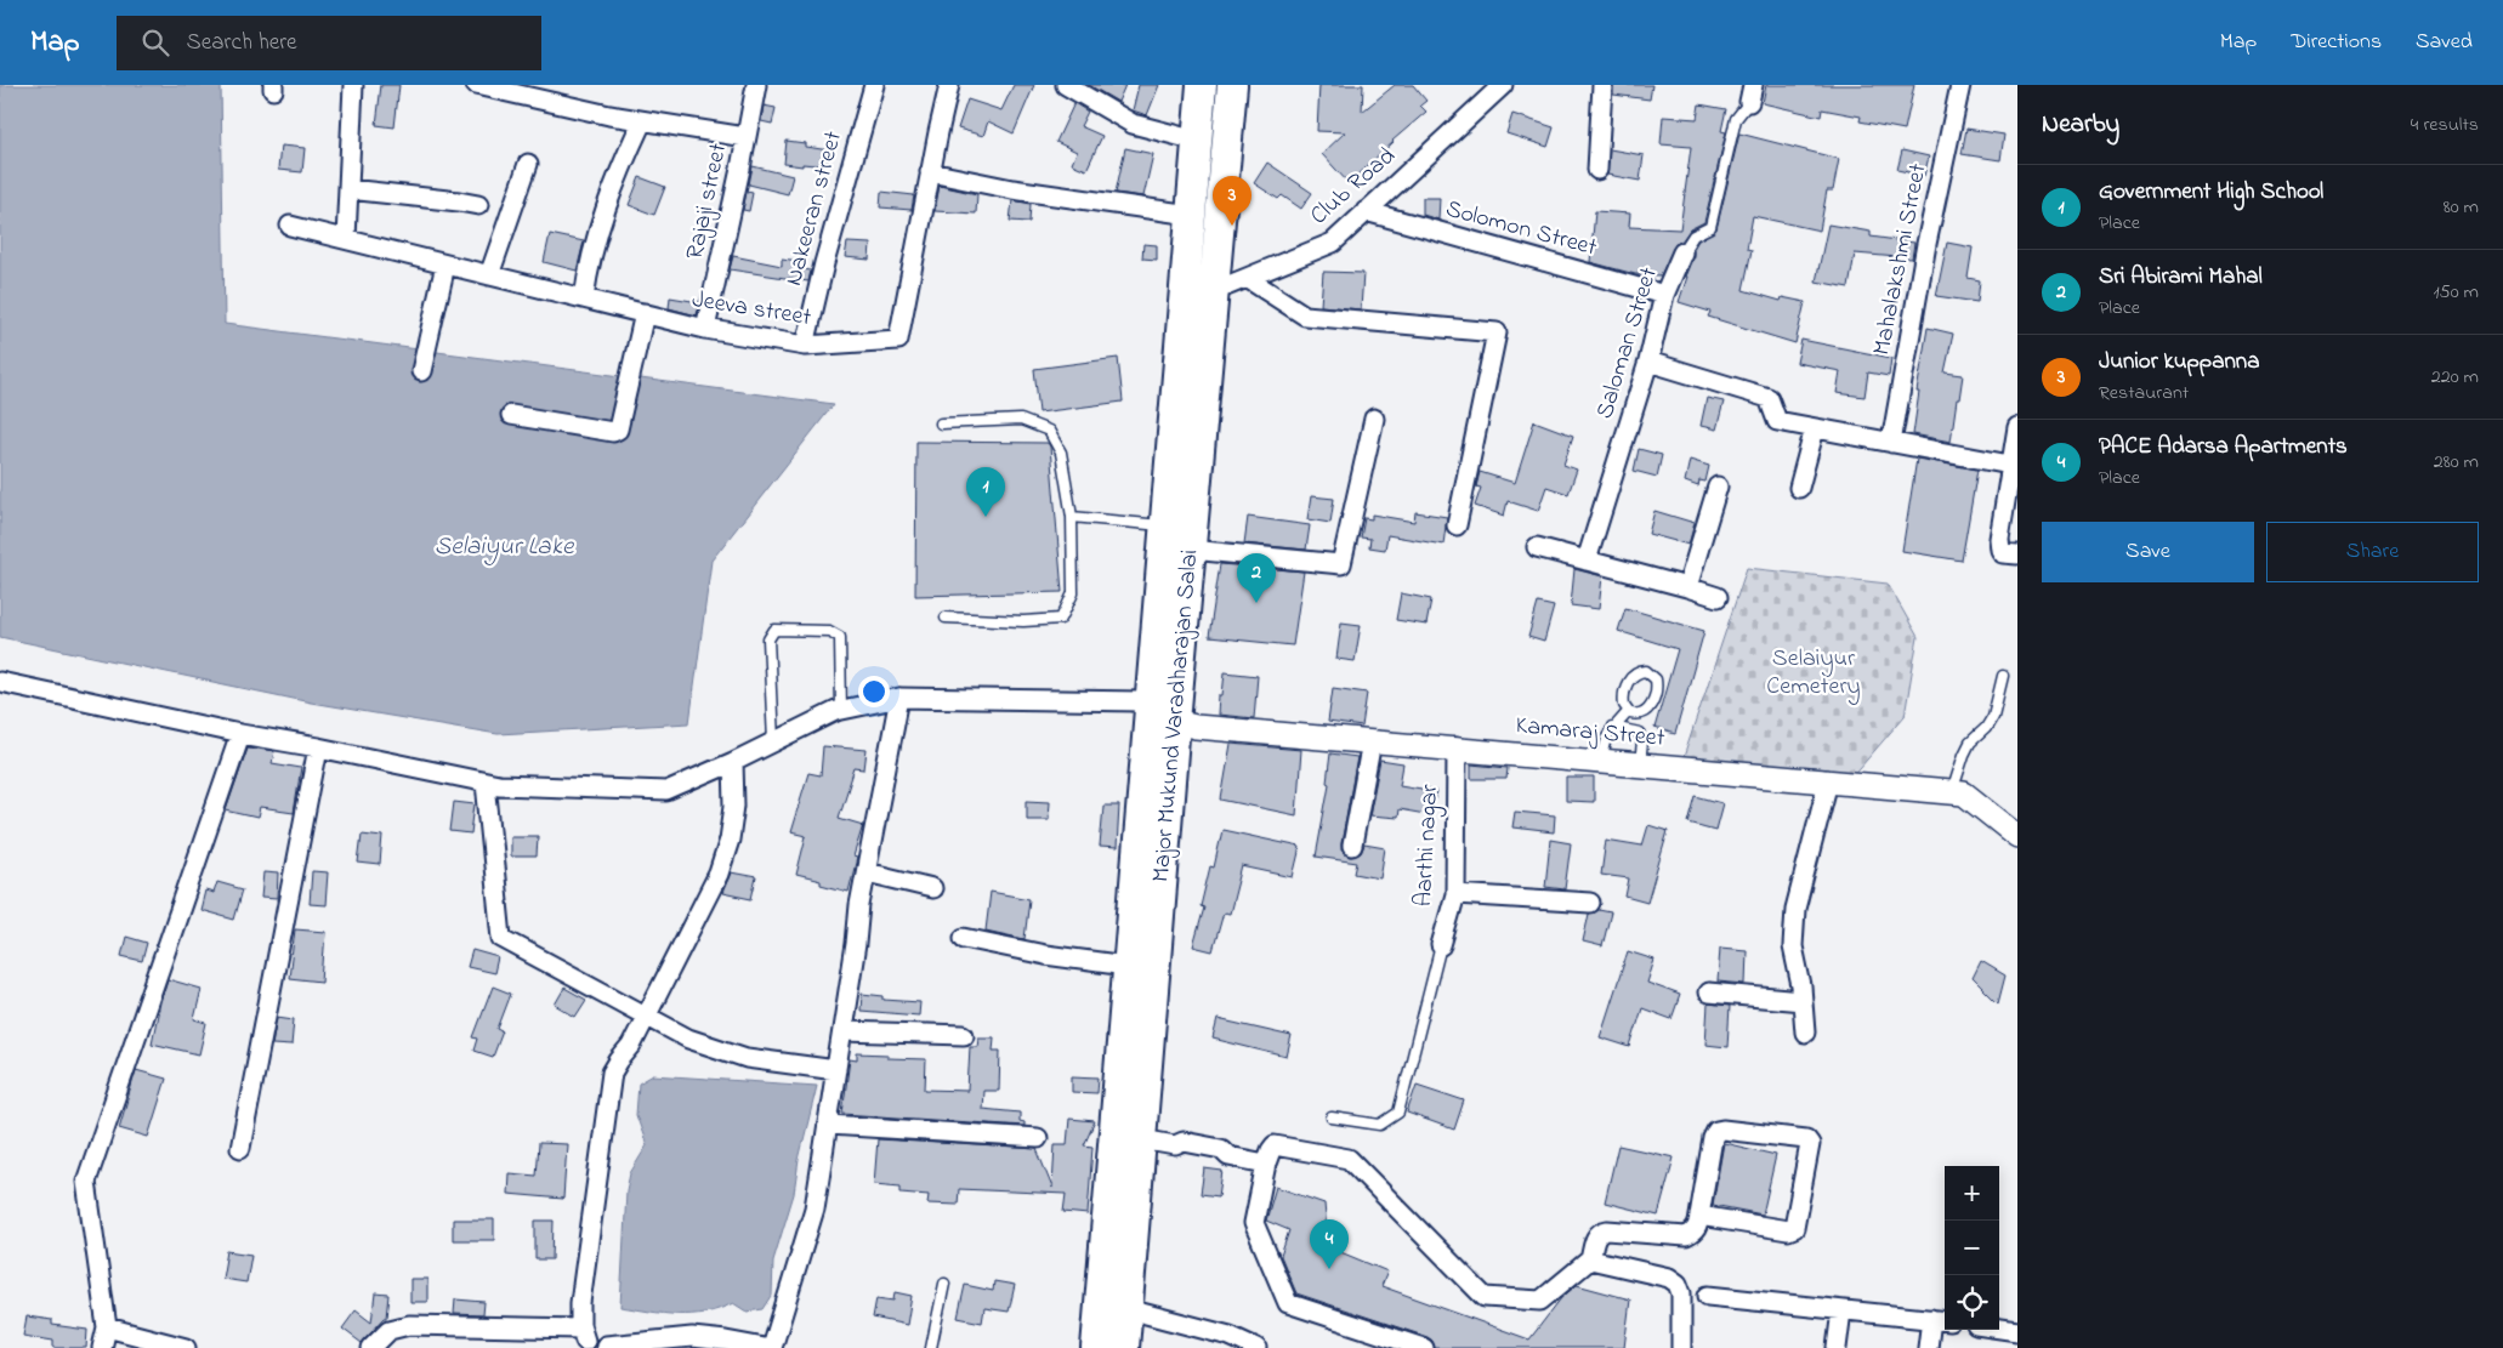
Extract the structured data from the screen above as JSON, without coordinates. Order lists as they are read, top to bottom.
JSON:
{
  "streets": {
    "main road": ["Major Mukund Varadharajan Salai"],
    "street": [
      "Club Road",
      "Rajaji street",
      "Nakeeran street",
      "Solomon Street",
      "Mahalakshmi Street",
      "Jeeva street",
      "Saloman Street",
      "Kamaraj Street",
      "Aarthi nagar"
    ]
  },
  "crossings": [
    ["Club Road", "Solomon Street"],
    ["Club Road", "Major Mukund Varadharajan Salai"],
    ["Rajaji street", "Jeeva street"],
    ["Nakeeran street", "Jeeva street"],
    ["Solomon Street", "Saloman Street"],
    ["Major Mukund Varadharajan Salai", "Kamaraj Street"],
    ["Kamaraj Street", "Aarthi nagar"]
  ],
  "water": ["Selaiyur Lake"],
  "parks": ["Selaiyur Cemetery"],
  "page": {
    "header": "Map",
    "search": "Search here",
    "nav": ["Map", "Directions", "Saved"],
    "heading": ["Nearby", "4 results"],
    "list": [
      {
        "mark": "1",
        "name": "Government High School",
        "note": "Place",
        "value": "80 m"
      },
      {
        "mark": "2",
        "name": "Sri Abirami Mahal",
        "note": "Place",
        "value": "150 m"
      },
      {
        "mark": "3",
        "name": "Junior kuppanna",
        "note": "Restaurant",
        "value": "220 m"
      },
      {
        "mark": "4",
        "name": "PACE Adarsa Apartments",
        "note": "Place",
        "value": "280 m"
      }
    ],
    "pins": [
      "3",
      "1",
      "2",
      "4"
    ],
    "buttons": ["Save", "Share"],
    "map_buttons": ["+", "−"]
  }
}
